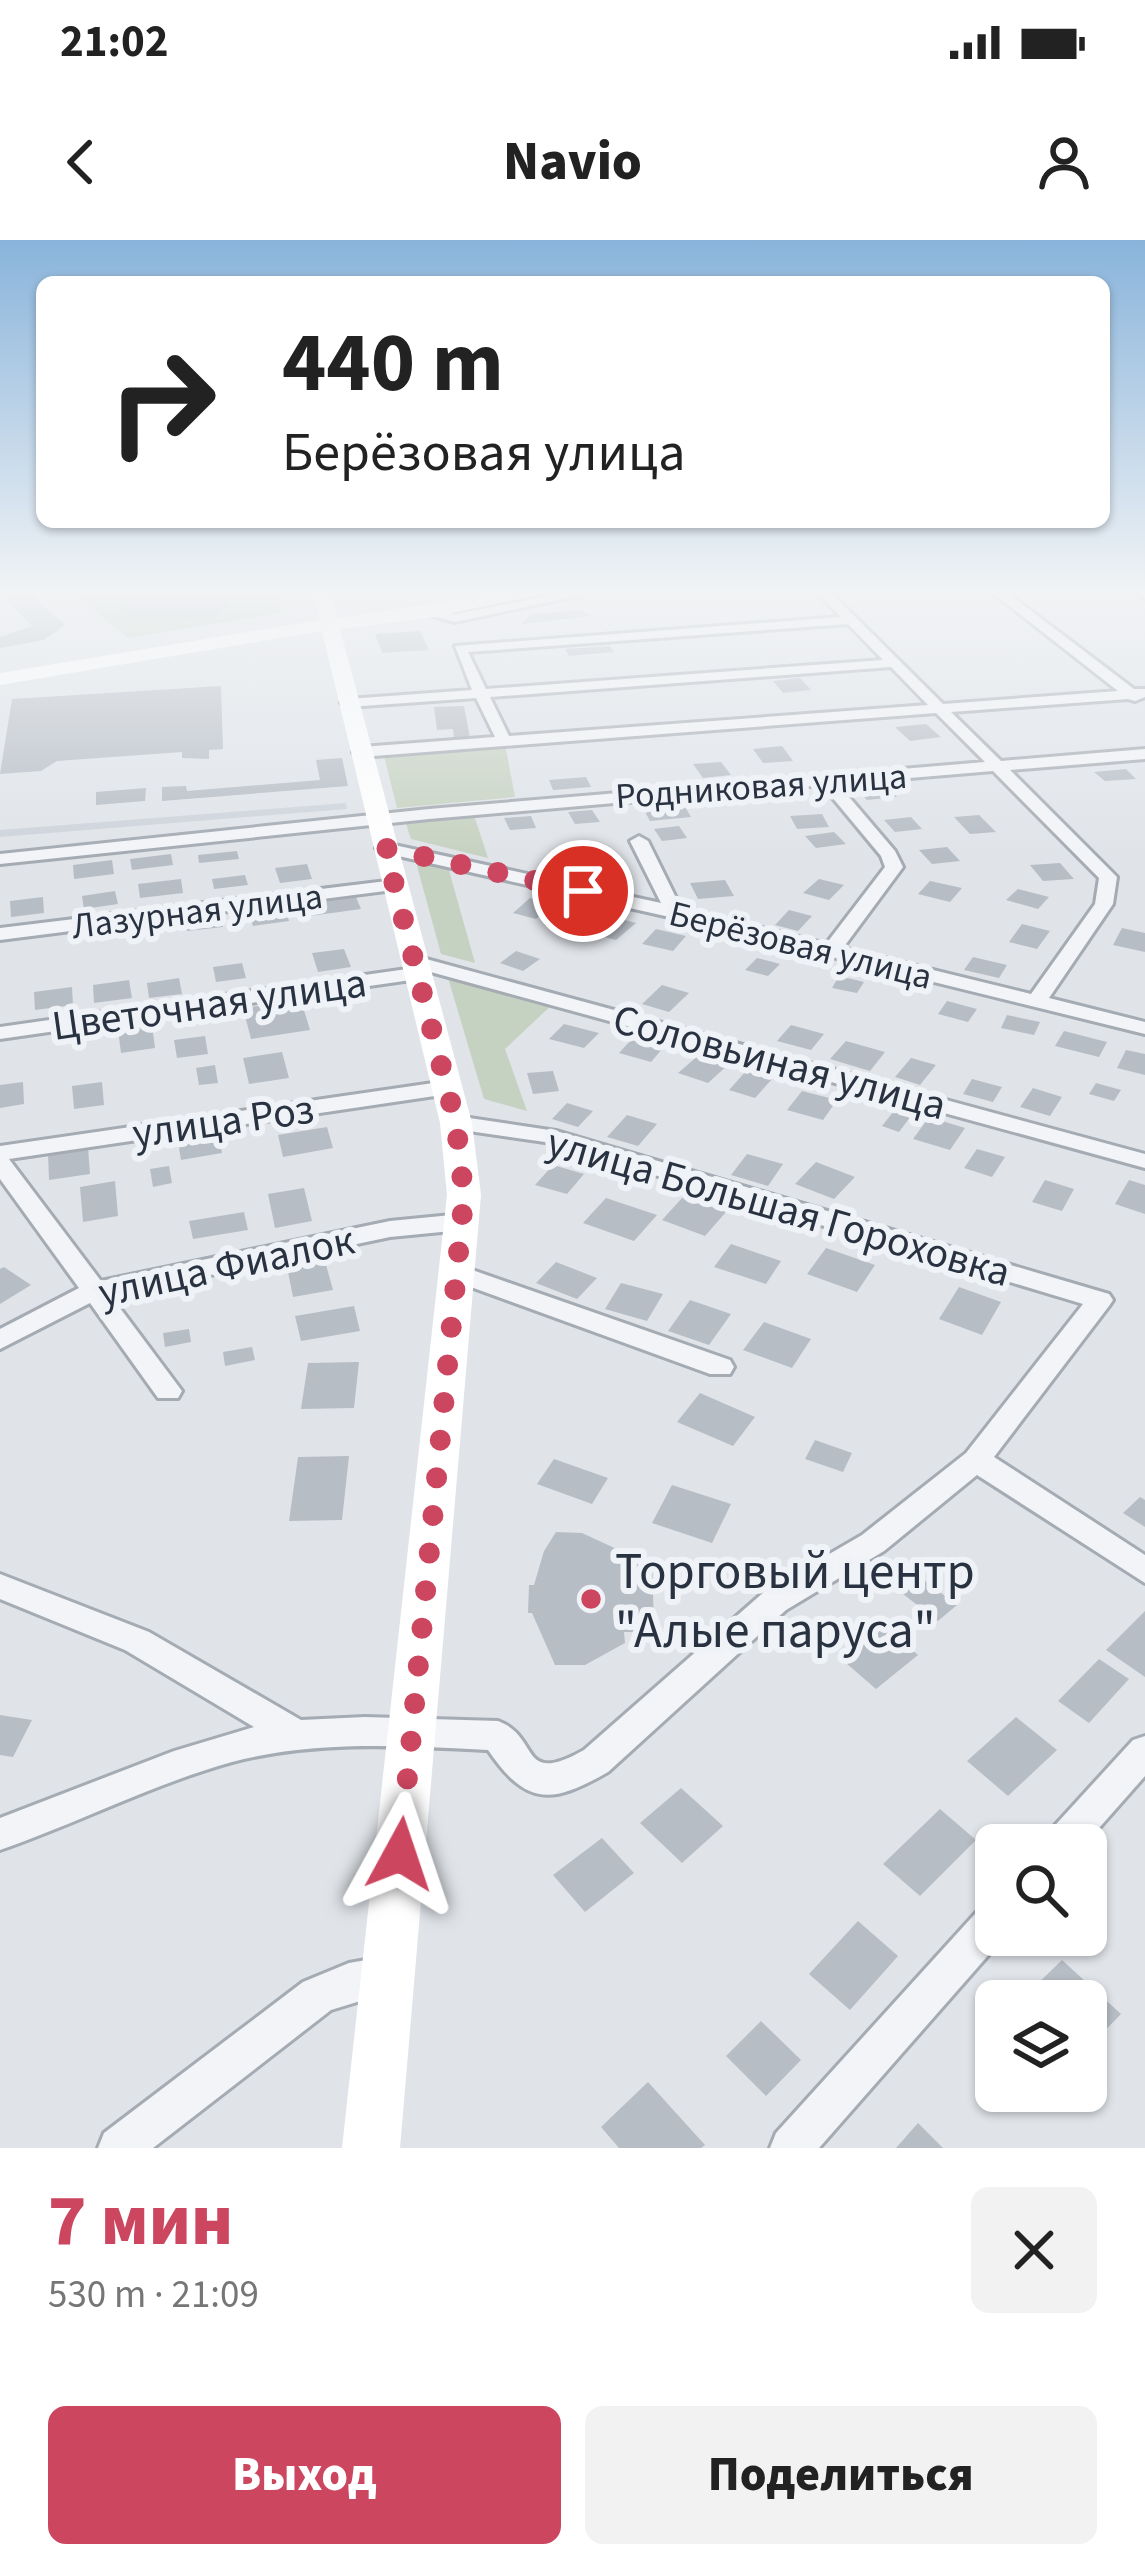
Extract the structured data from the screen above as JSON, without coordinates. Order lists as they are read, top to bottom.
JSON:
{
  "streets": {
    "street": [
      "Родниковая улица",
      "Лазурная улица",
      "Берёзовая улица",
      "Цветочная улица",
      "Соловьиная улица",
      "улица Роз",
      "улица Большая Гороховка",
      "улица Фиалок"
    ]
  },
  "crossings": [
    ["Родниковая улица", "Лазурная улица"],
    ["Родниковая улица", "Берёзовая улица"],
    ["Лазурная улица", "Берёзовая улица"],
    ["Цветочная улица", "Соловьиная улица"],
    ["улица Роз", "улица Большая Гороховка"]
  ],
  "places": ["Торговый центр \"Алые паруса\""],
  "page": {
    "status": "21:02",
    "header": "Navio",
    "turn": ["440 m", "Берёзовая улица"],
    "heading": ["7 мин", "530 m · 21:09"],
    "buttons": ["Выход", "Поделиться"]
  }
}
